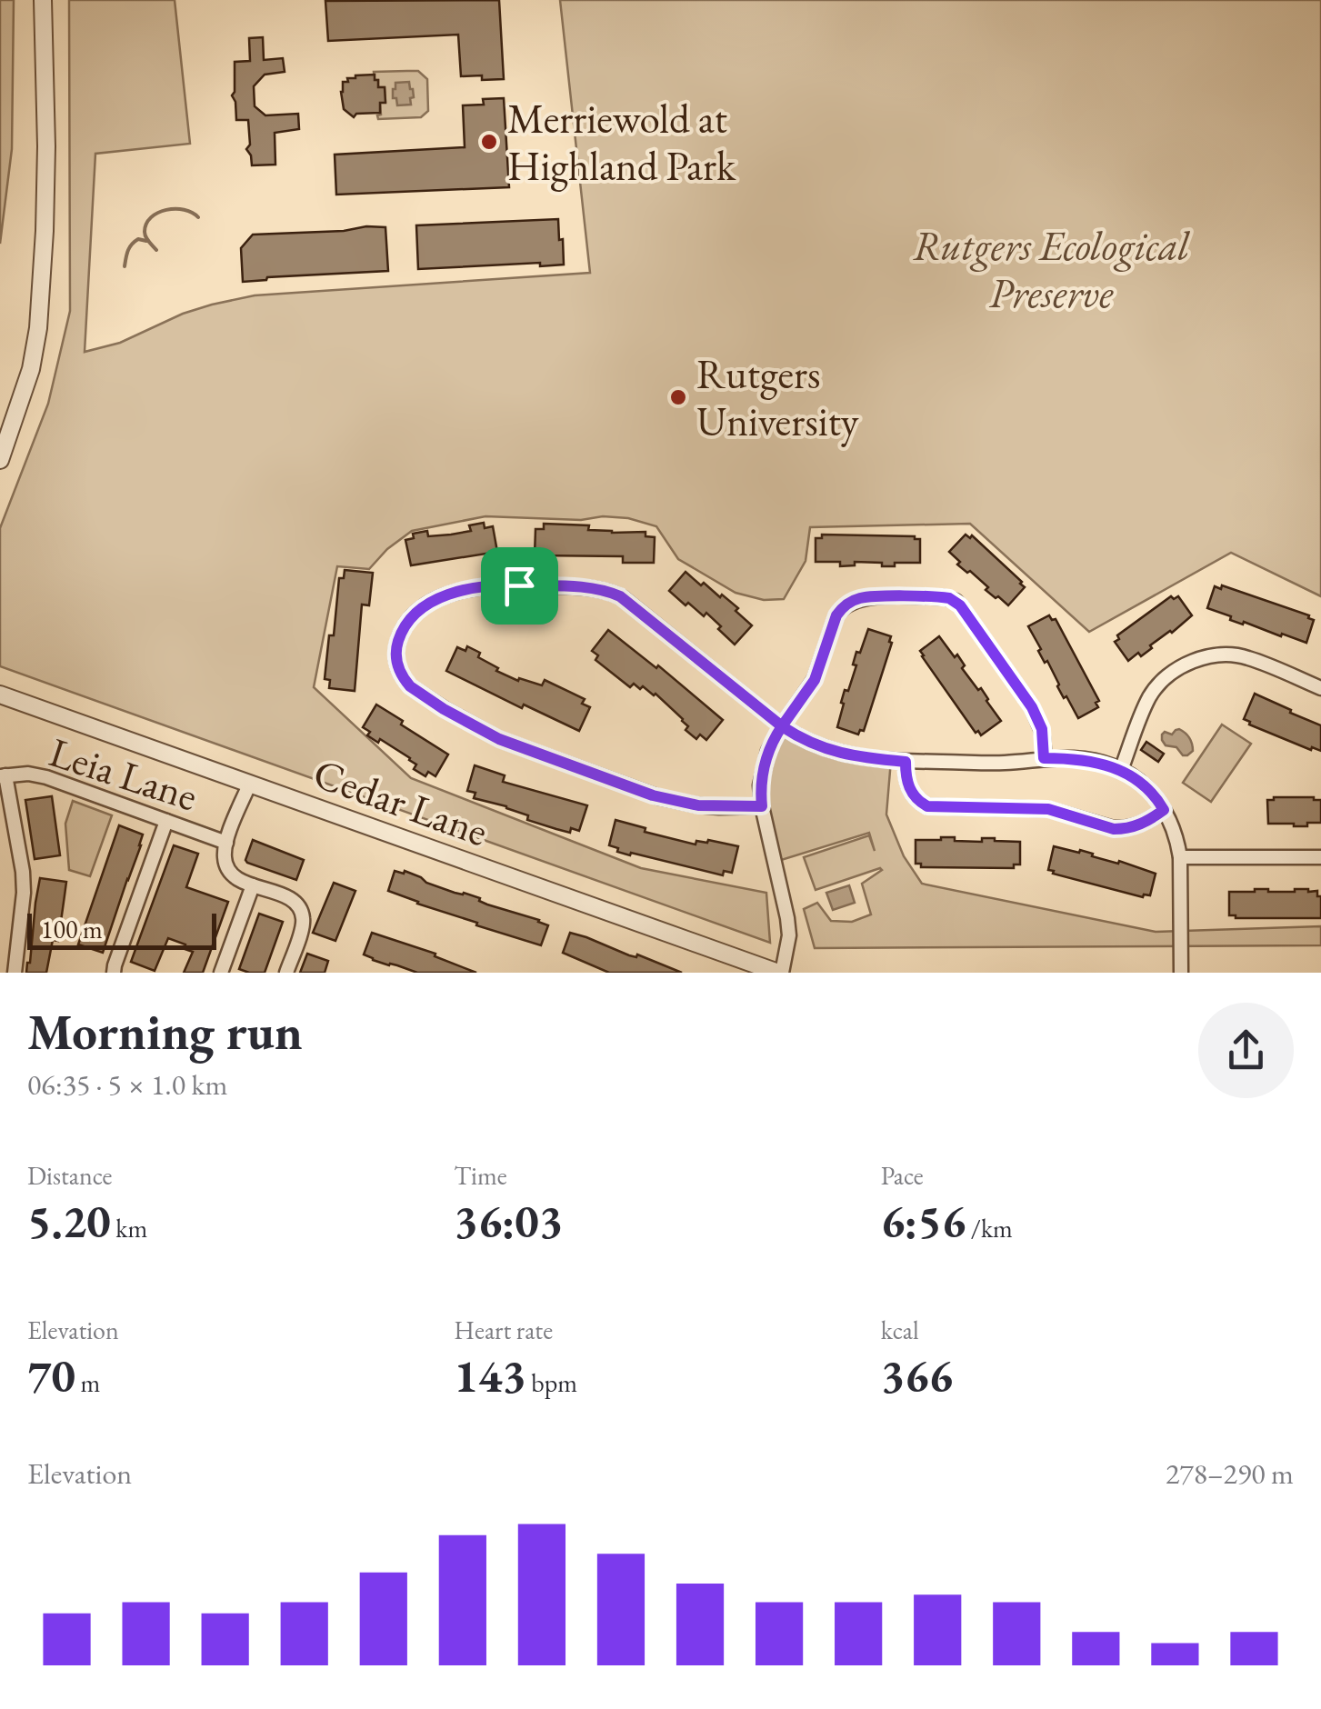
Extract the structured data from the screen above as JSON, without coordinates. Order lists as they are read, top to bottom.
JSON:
{
  "streets": {
    "street": ["Leia Lane", "Cedar Lane"]
  },
  "crossings": [
    ["Leia Lane", "Cedar Lane"]
  ],
  "parks": ["Rutgers Ecological Preserve"],
  "places": ["Merriewold at Highland Park", "Rutgers University"],
  "scale_bar": "100 m",
  "page": {
    "scale": "100 m",
    "heading": ["Morning run", "06:35 · 5 × 1.0 km"],
    "stats": [
      ["Distance", "5.20 km"],
      ["Time", "36:03"],
      ["Pace", "6:56 /km"],
      ["Elevation", "70 m"],
      ["Heart rate", "143 bpm"],
      ["kcal", "366"]
    ],
    "chart": ["Elevation", "278–290 m"]
  }
}
